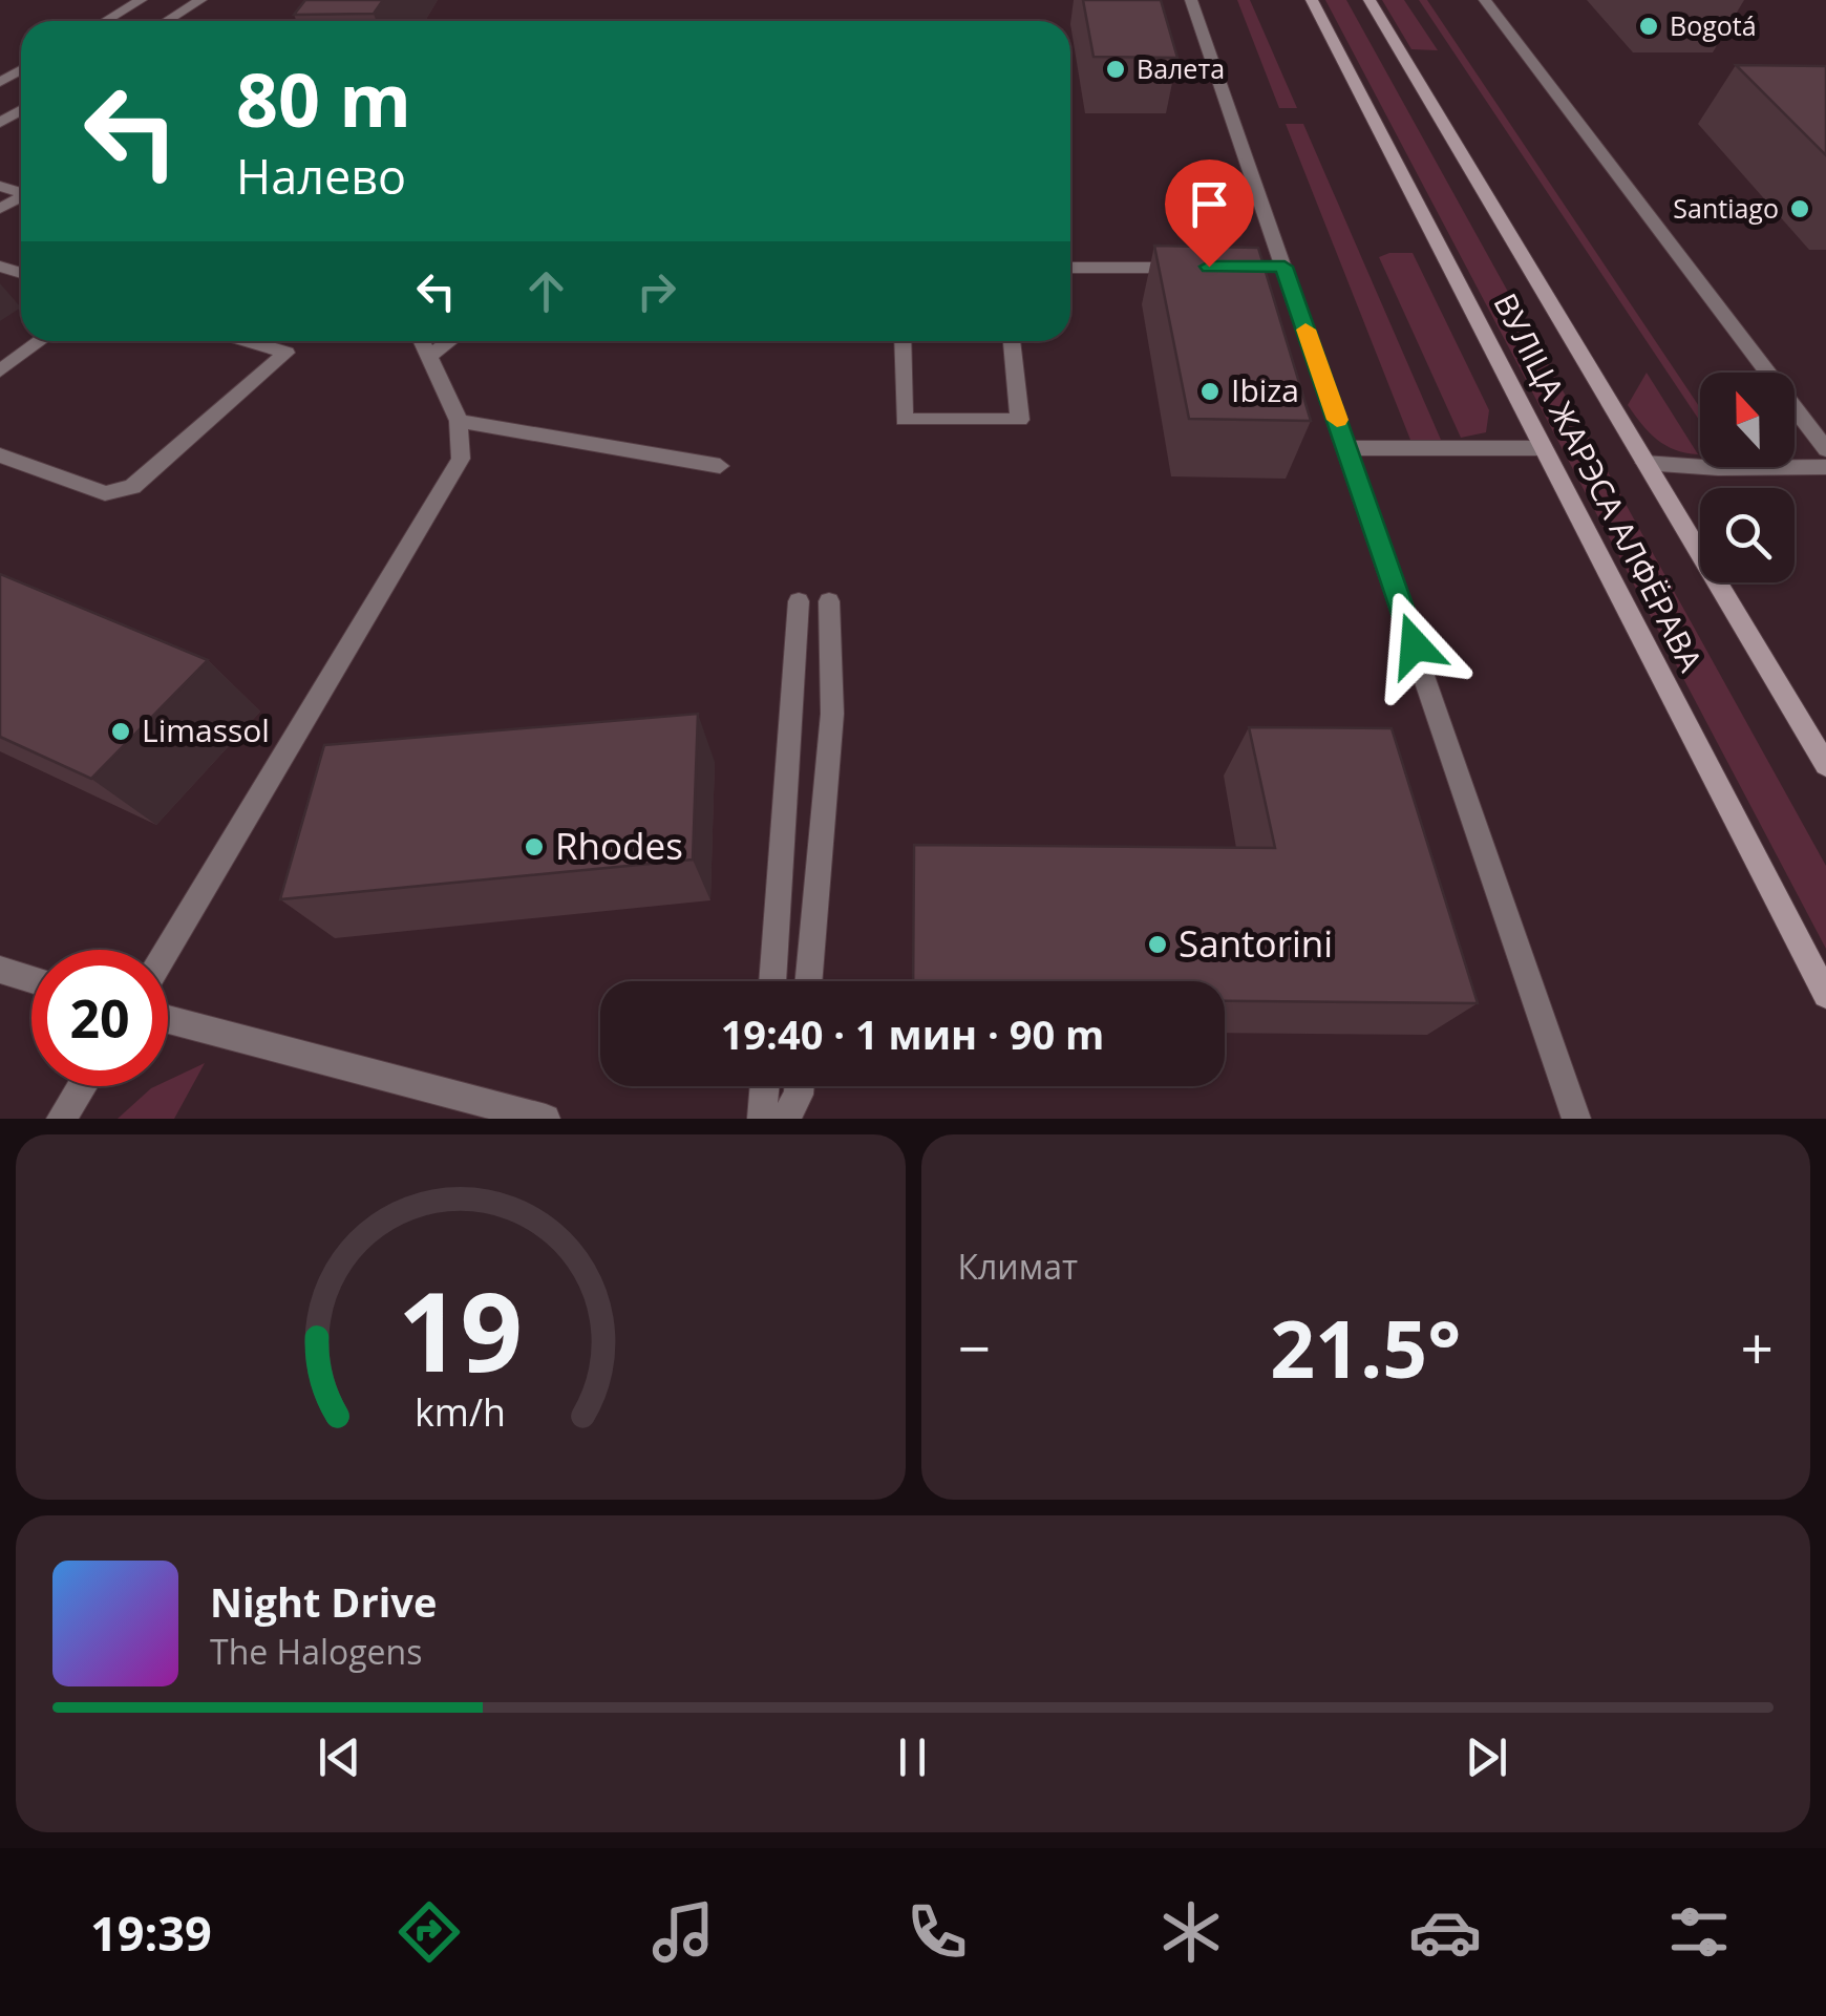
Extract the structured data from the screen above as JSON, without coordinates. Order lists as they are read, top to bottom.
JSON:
{
  "streets": {
    "main road": ["ВУЛІЦА ЖАРЭСА АЛФЁРАВА"]
  },
  "places": [
    "Bogotá",
    "Валета",
    "Santiago",
    "Ibiza",
    "Limassol",
    "Rhodes",
    "Santorini"
  ],
  "north": "top",
  "page": {
    "turn": ["80 m", "Налево"],
    "limit": "20",
    "trip": "19:40 · 1 мин · 90 m",
    "tile": "Климат",
    "heat": ["−", "21.5°", "+"],
    "song": ["Night Drive", "The Halogens"],
    "tabs": "19:39",
    "gauge": ["19", "km/h"]
  }
}
